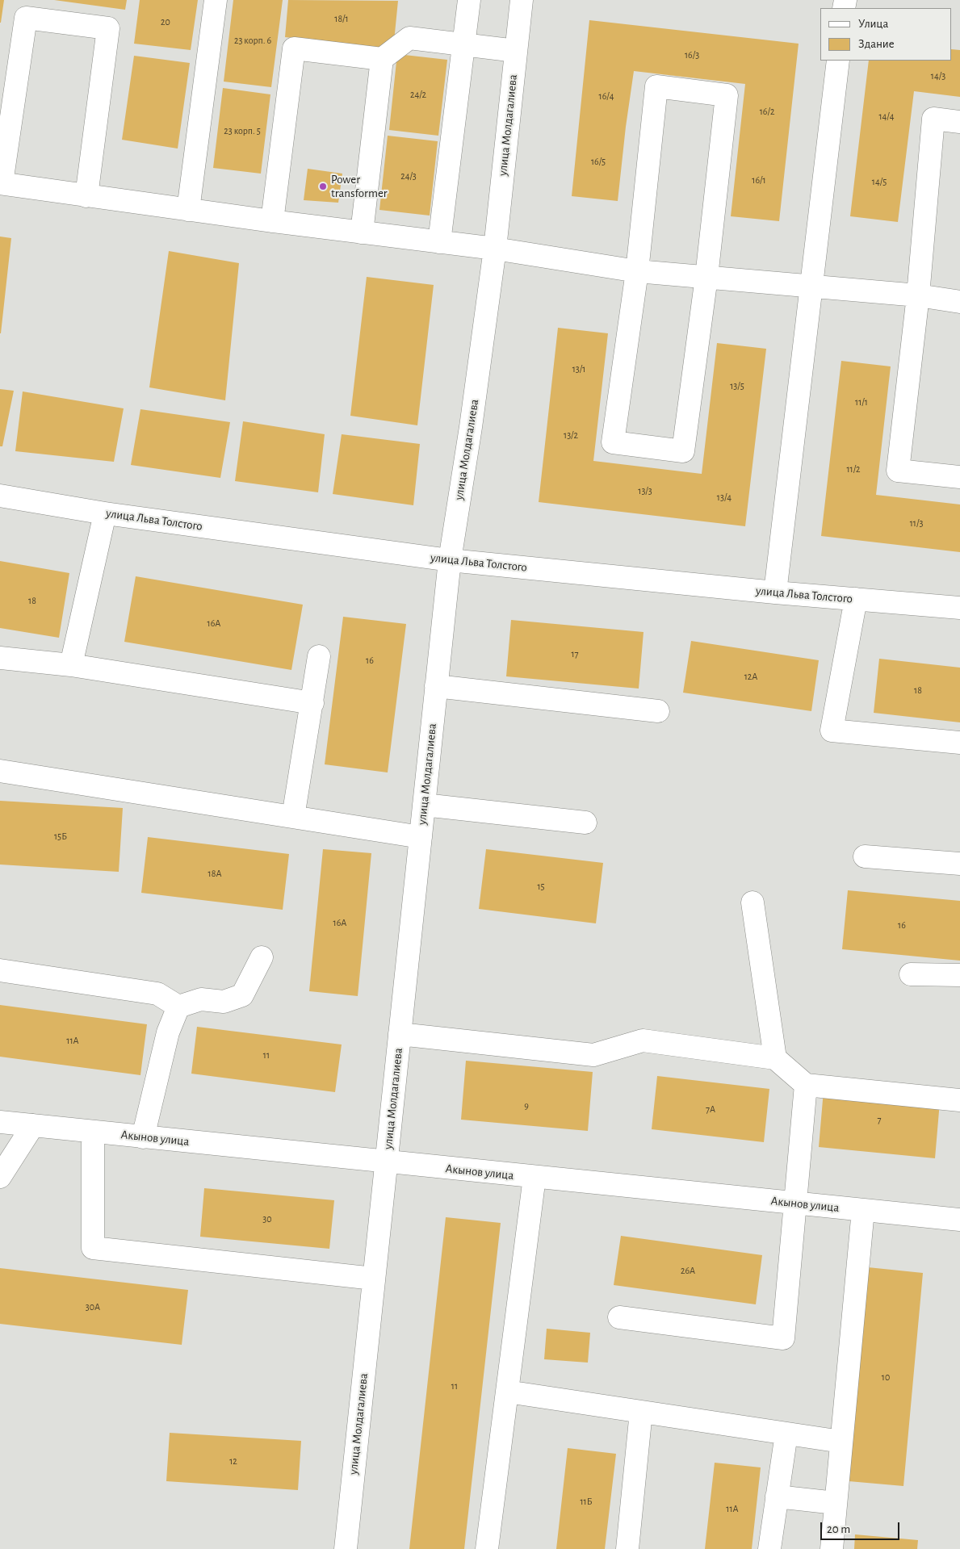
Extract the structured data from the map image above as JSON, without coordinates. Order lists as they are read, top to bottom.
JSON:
{
  "streets": {
    "street": ["улица Молдагалиева", "улица Льва Толстого", "Акынов улица"]
  },
  "crossings": [
    ["улица Молдагалиева", "улица Льва Толстого"],
    ["улица Молдагалиева", "Акынов улица"]
  ],
  "places": ["Power transformer"],
  "house_numbers": [
    "18/1",
    "20",
    "23 корп. 6",
    "16/3",
    "14/3",
    "24/2",
    "16/4",
    "16/2",
    "14/4",
    "23 корп. 5",
    "16/5",
    "24/3",
    "16/1",
    "14/5",
    "13/1",
    "13/5",
    "11/1",
    "13/2",
    "11/2",
    "13/3",
    "13/4",
    "11/3",
    "18",
    "16А",
    "17",
    "16",
    "12А",
    "18",
    "15Б",
    "18А",
    "15",
    "16А",
    "16",
    "11А",
    "11",
    "9",
    "7А",
    "7",
    "30",
    "26А",
    "30А",
    "10",
    "11",
    "12",
    "11Б",
    "11А"
  ],
  "legend": ["Улица", "Здание"],
  "scale_bar": "20 m"
}
